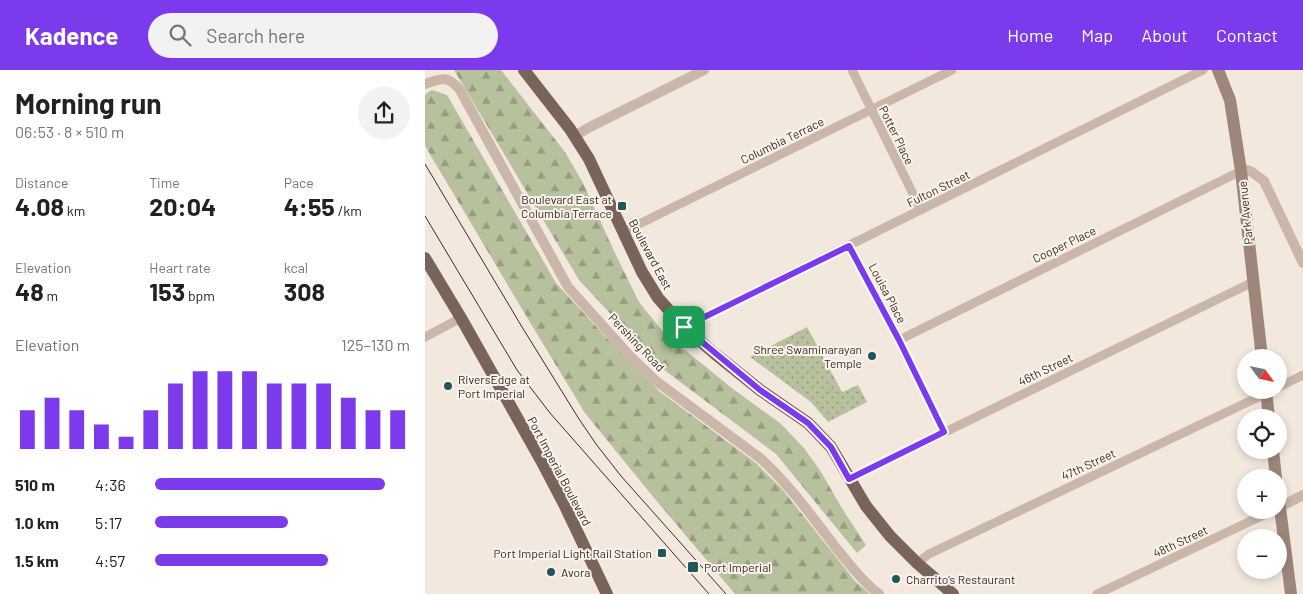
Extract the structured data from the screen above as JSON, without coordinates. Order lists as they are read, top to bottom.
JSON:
{
  "streets": {
    "main road": ["Park Avenue", "Boulevard East", "Port Imperial Boulevard"],
    "street": [
      "Potter Place",
      "Columbia Terrace",
      "Fulton Street",
      "Cooper Place",
      "Louisa Place",
      "Pershing Road",
      "46th Street",
      "47th Street",
      "48th Street"
    ]
  },
  "crossings": [
    ["Potter Place", "Columbia Terrace"],
    ["Potter Place", "Fulton Street"],
    ["Columbia Terrace", "Boulevard East"],
    ["Fulton Street", "Boulevard East"],
    ["Fulton Street", "Louisa Place"],
    ["Park Avenue", "Cooper Place"],
    ["Park Avenue", "46th Street"],
    ["Cooper Place", "Louisa Place"],
    ["Boulevard East", "46th Street"],
    ["Boulevard East", "47th Street"],
    ["Louisa Place", "46th Street"]
  ],
  "places": {
    "transit": ["Boulevard East at Columbia Terrace", "Port Imperial Light Rail Station", "Port Imperial"],
    "other": [
      "Shree Swaminarayan Temple",
      "RiversEdge at Port Imperial",
      "Avora",
      "Charrito's Restaurant"
    ]
  },
  "north": "bottom right",
  "page": {
    "header": "Kadence",
    "search": "Search here",
    "nav": [
      "Home",
      "Map",
      "About",
      "Contact"
    ],
    "heading": ["Morning run", "06:53 · 8 × 510 m"],
    "stats": [
      ["Distance", "4.08 km"],
      ["Time", "20:04"],
      ["Pace", "4:55 /km"],
      ["Elevation", "48 m"],
      ["Heart rate", "153 bpm"],
      ["kcal", "308"]
    ],
    "chart": ["Elevation", "125–130 m"],
    "map_buttons": ["+", "−"],
    "list": [
      {
        "name": "510 m",
        "note": "4:36"
      },
      {
        "name": "1.0 km",
        "note": "5:17"
      },
      {
        "name": "1.5 km",
        "note": "4:57"
      }
    ]
  }
}
